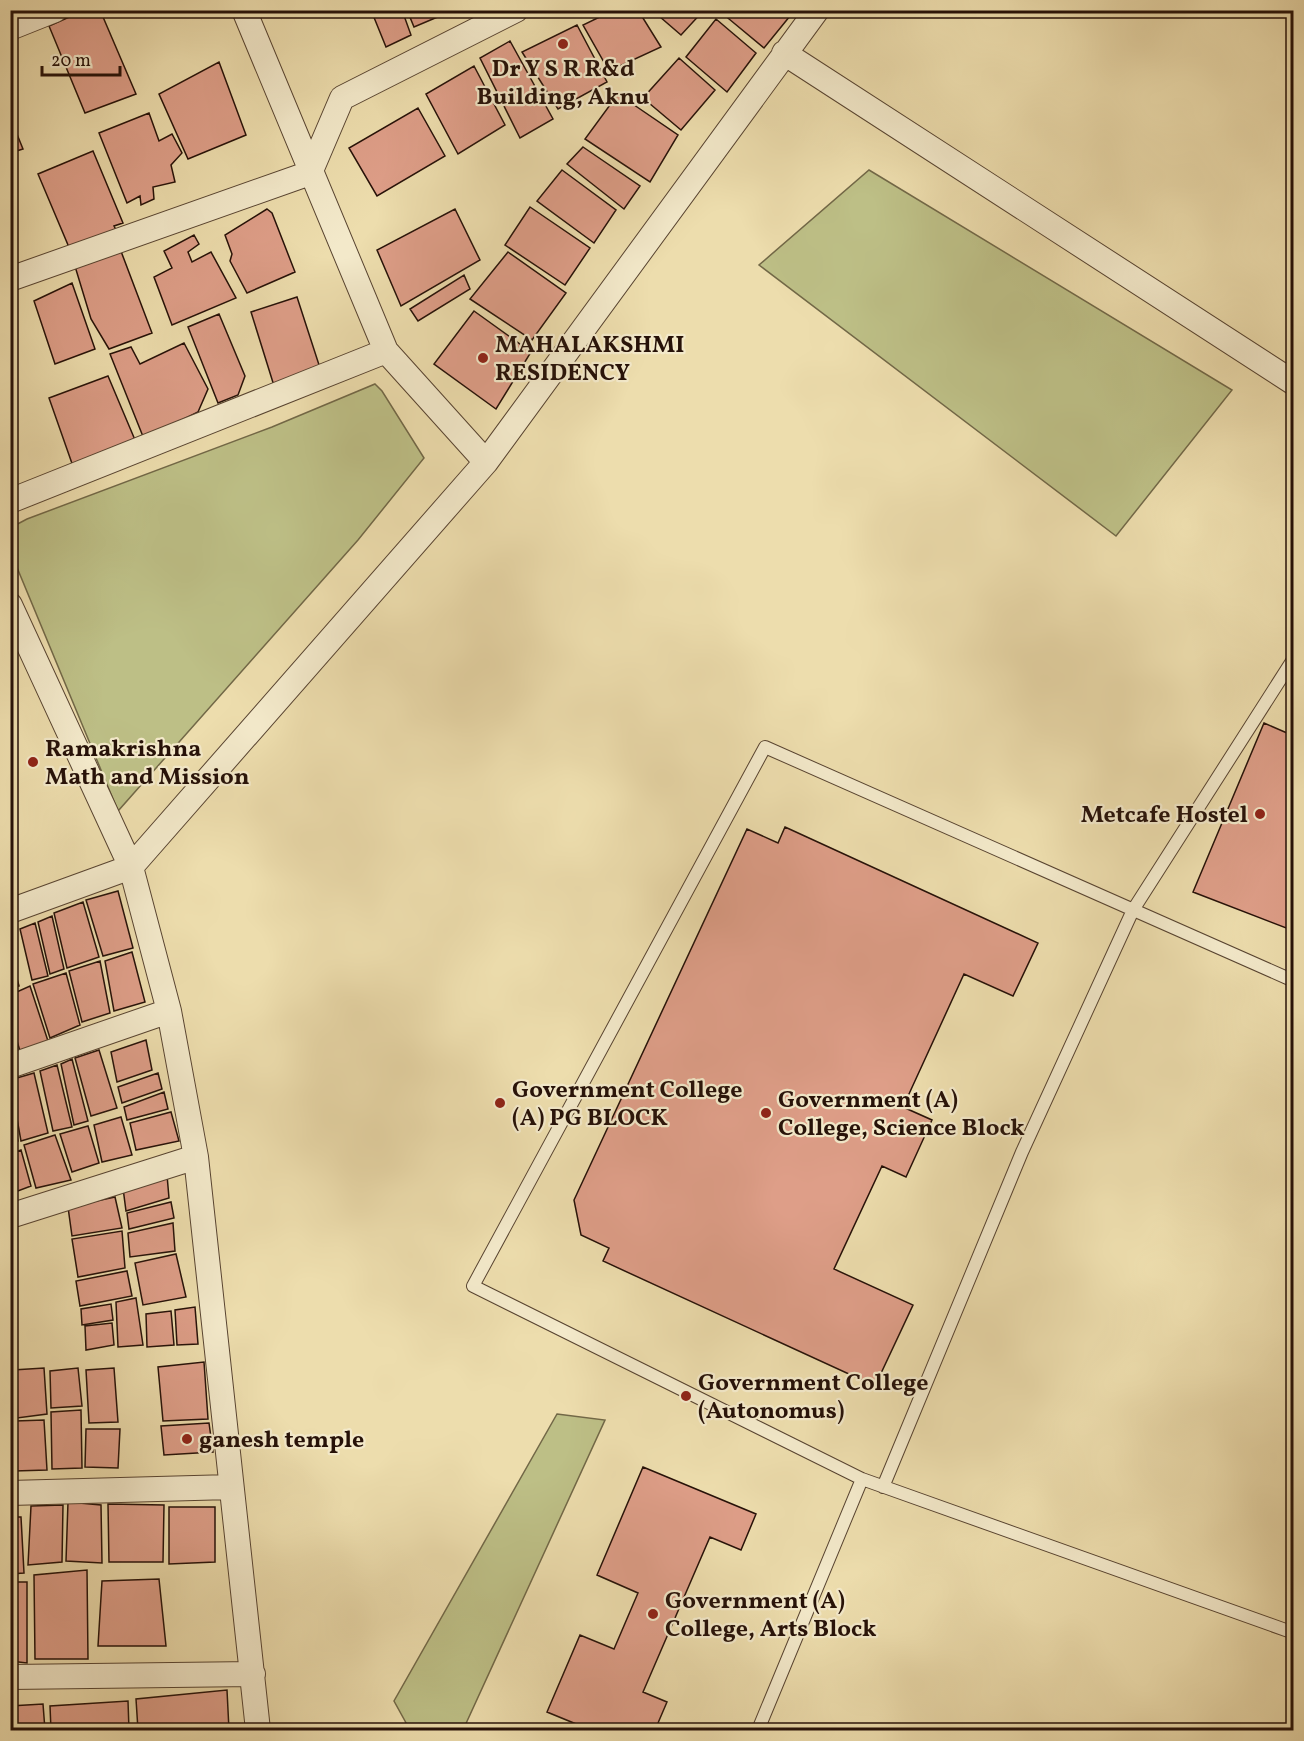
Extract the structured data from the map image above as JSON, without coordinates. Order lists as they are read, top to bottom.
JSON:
{
  "places": [
    "Dr Y S R R&d Building, Aknu",
    "MAHALAKSHMI RESIDENCY",
    "Ramakrishna Math and Mission",
    "Metcafe Hostel",
    "Government College (A) PG BLOCK",
    "Government (A) College, Science Block",
    "Government College (Autonomus)",
    "ganesh temple",
    "Government (A) College, Arts Block"
  ],
  "scale_bar": "20 m"
}
